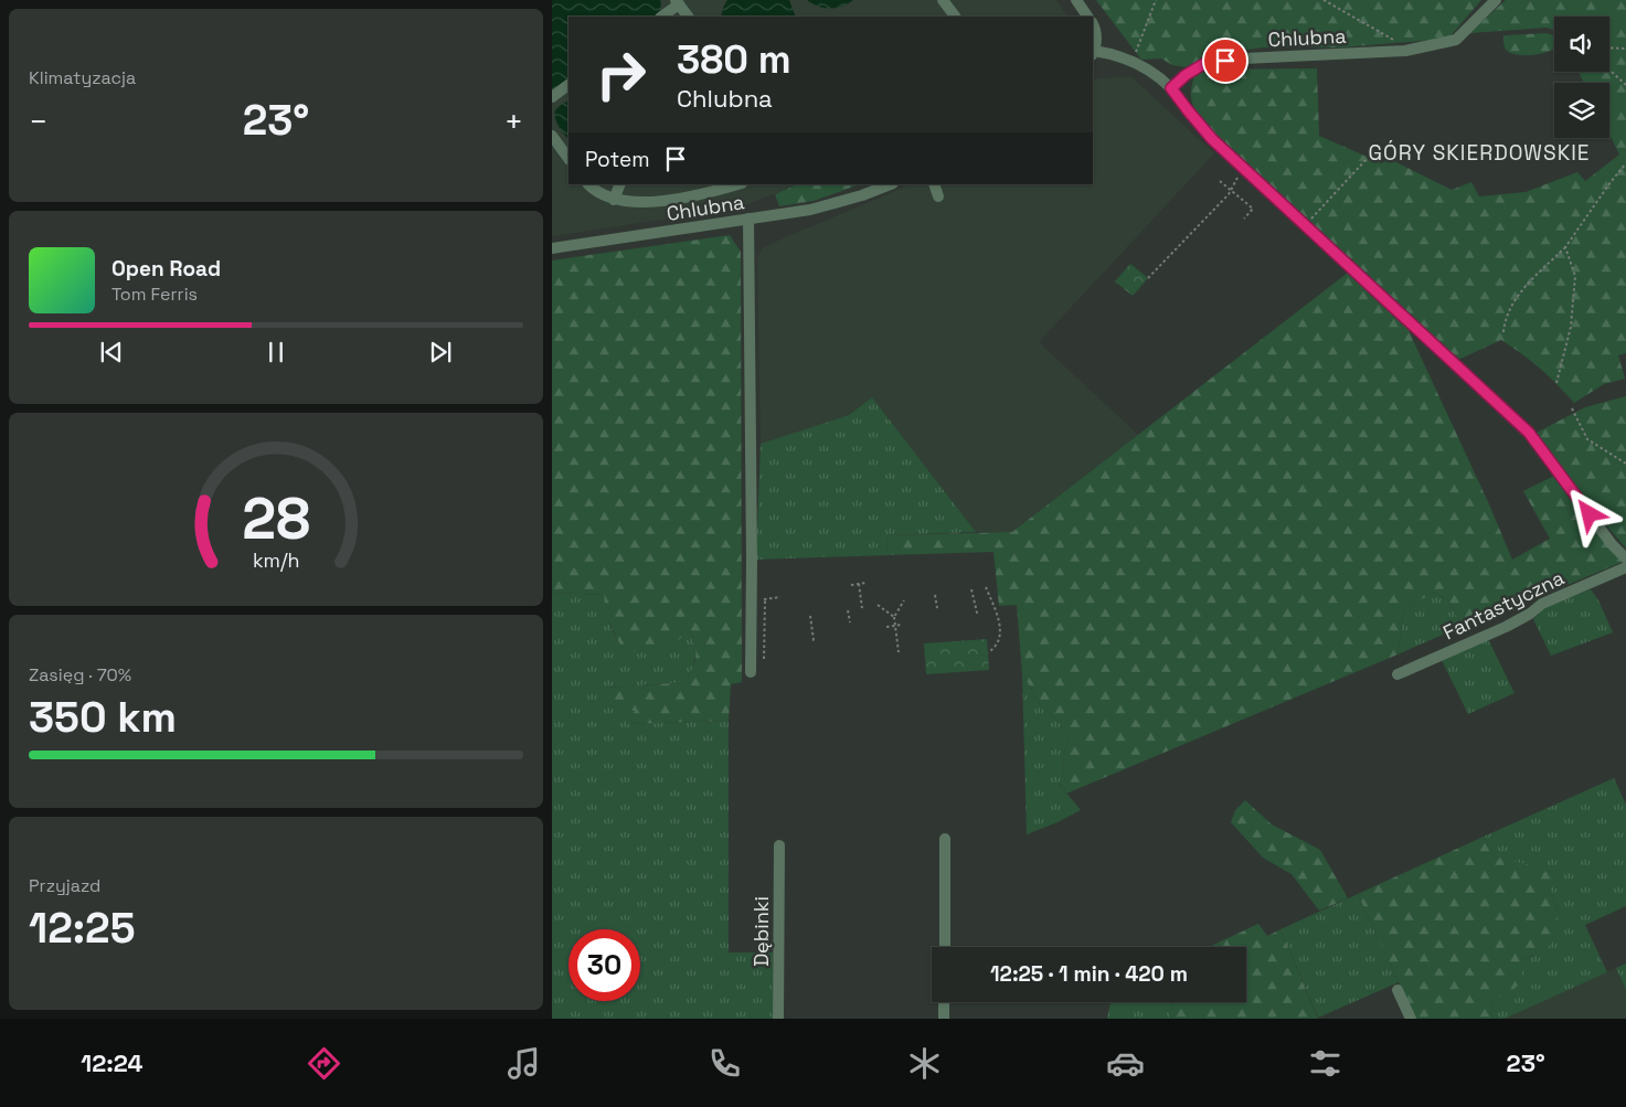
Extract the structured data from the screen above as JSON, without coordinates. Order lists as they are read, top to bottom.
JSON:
{
  "streets": {
    "street": ["Chlubna", "Fantastyczna", "Dębinki"]
  },
  "districts": ["GÓRY SKIERDOWSKIE"],
  "page": {
    "tile": [
      "Klimatyzacja",
      ["Zasięg · 70%", "350 km"],
      ["Przyjazd", "12:25"]
    ],
    "turn": ["380 m", "Chlubna"],
    "heat": ["−", "23°", "+"],
    "then": "Potem",
    "song": ["Open Road", "Tom Ferris"],
    "limit": "30",
    "trip": "12:25 · 1 min · 420 m",
    "tabs": ["12:24", "23°"],
    "gauge": ["28", "km/h"]
  }
}
